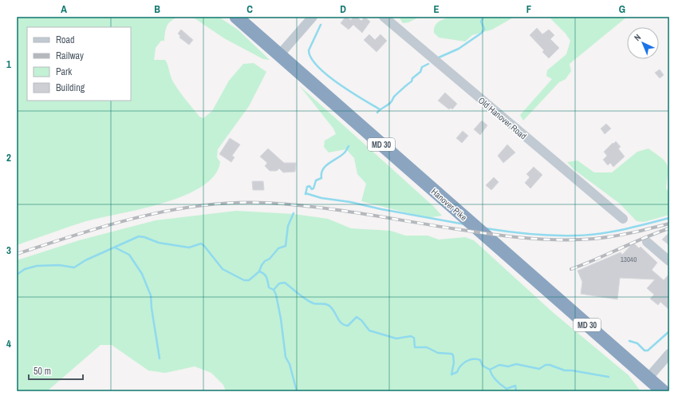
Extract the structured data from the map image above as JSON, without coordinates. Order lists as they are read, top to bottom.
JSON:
{
  "streets": {
    "highway": ["MD 30", "Hanover Pike"],
    "street": ["Old Hanover Road"]
  },
  "house_numbers": ["13040"],
  "legend": [
    "Road",
    "Railway",
    "Park",
    "Building"
  ],
  "scale_bar": "50 m",
  "north": "top left",
  "grid": {
    "columns": [
      "A",
      "B",
      "C",
      "D",
      "E",
      "F",
      "G"
    ],
    "rows": [
      "1",
      "2",
      "3",
      "4"
    ]
  }
}
